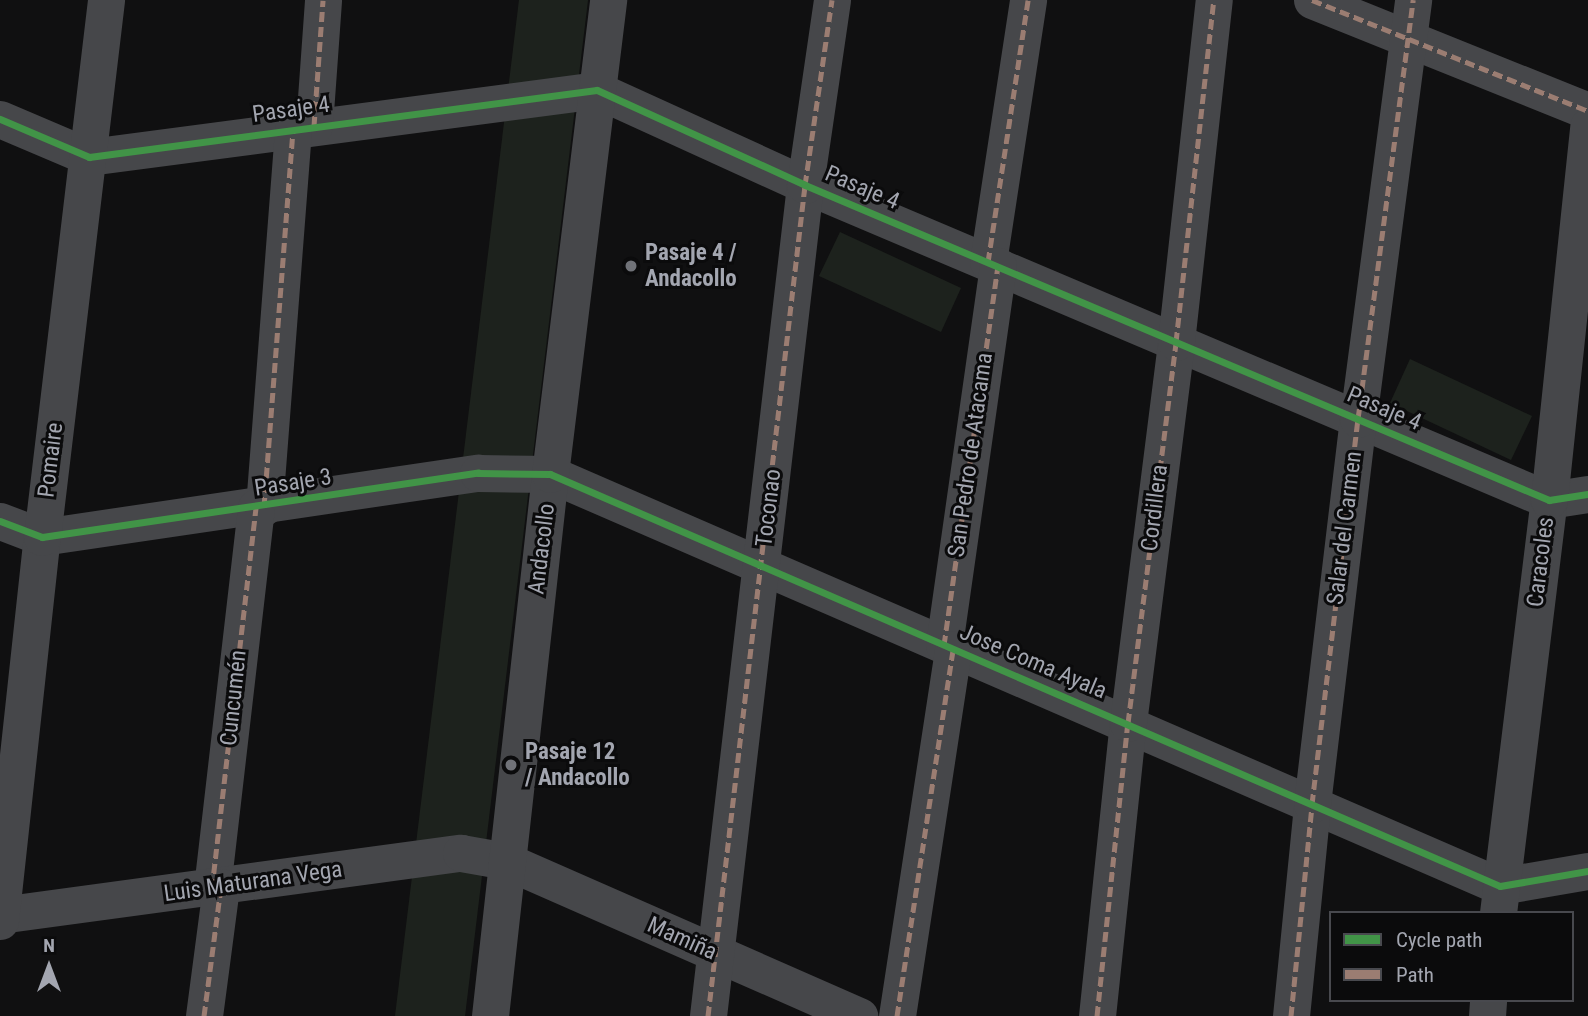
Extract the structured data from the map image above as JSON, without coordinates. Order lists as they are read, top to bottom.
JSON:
{
  "streets": {
    "street": [
      "Pasaje 4",
      "San Pedro de Atacama",
      "Pomaire",
      "Pasaje 3",
      "Toconao",
      "Cordillera",
      "Salar del Carmen",
      "Andacollo",
      "Caracoles",
      "Jose Coma Ayala",
      "Cuncumén",
      "Luis Maturana Vega",
      "Mamiña"
    ]
  },
  "crossings": [
    ["Pasaje 4", "San Pedro de Atacama"],
    ["Pasaje 4", "Pomaire"],
    ["Pasaje 4", "Toconao"],
    ["Pasaje 4", "Cordillera"],
    ["Pasaje 4", "Salar del Carmen"],
    ["Pasaje 4", "Andacollo"],
    ["Pasaje 4", "Caracoles"],
    ["Pasaje 4", "Cuncumén"],
    ["San Pedro de Atacama", "Jose Coma Ayala"],
    ["Pomaire", "Pasaje 3"],
    ["Pomaire", "Luis Maturana Vega"],
    ["Pasaje 3", "Andacollo"],
    ["Pasaje 3", "Jose Coma Ayala"],
    ["Pasaje 3", "Cuncumén"],
    ["Toconao", "Jose Coma Ayala"],
    ["Toconao", "Mamiña"],
    ["Cordillera", "Jose Coma Ayala"],
    ["Salar del Carmen", "Jose Coma Ayala"],
    ["Andacollo", "Jose Coma Ayala"],
    ["Andacollo", "Luis Maturana Vega"],
    ["Andacollo", "Mamiña"],
    ["Caracoles", "Jose Coma Ayala"],
    ["Cuncumén", "Luis Maturana Vega"],
    ["Luis Maturana Vega", "Mamiña"]
  ],
  "places": ["Pasaje 4 / Andacollo", "Pasaje 12 / Andacollo"],
  "legend": ["Cycle path", "Path"],
  "north": "top"
}
